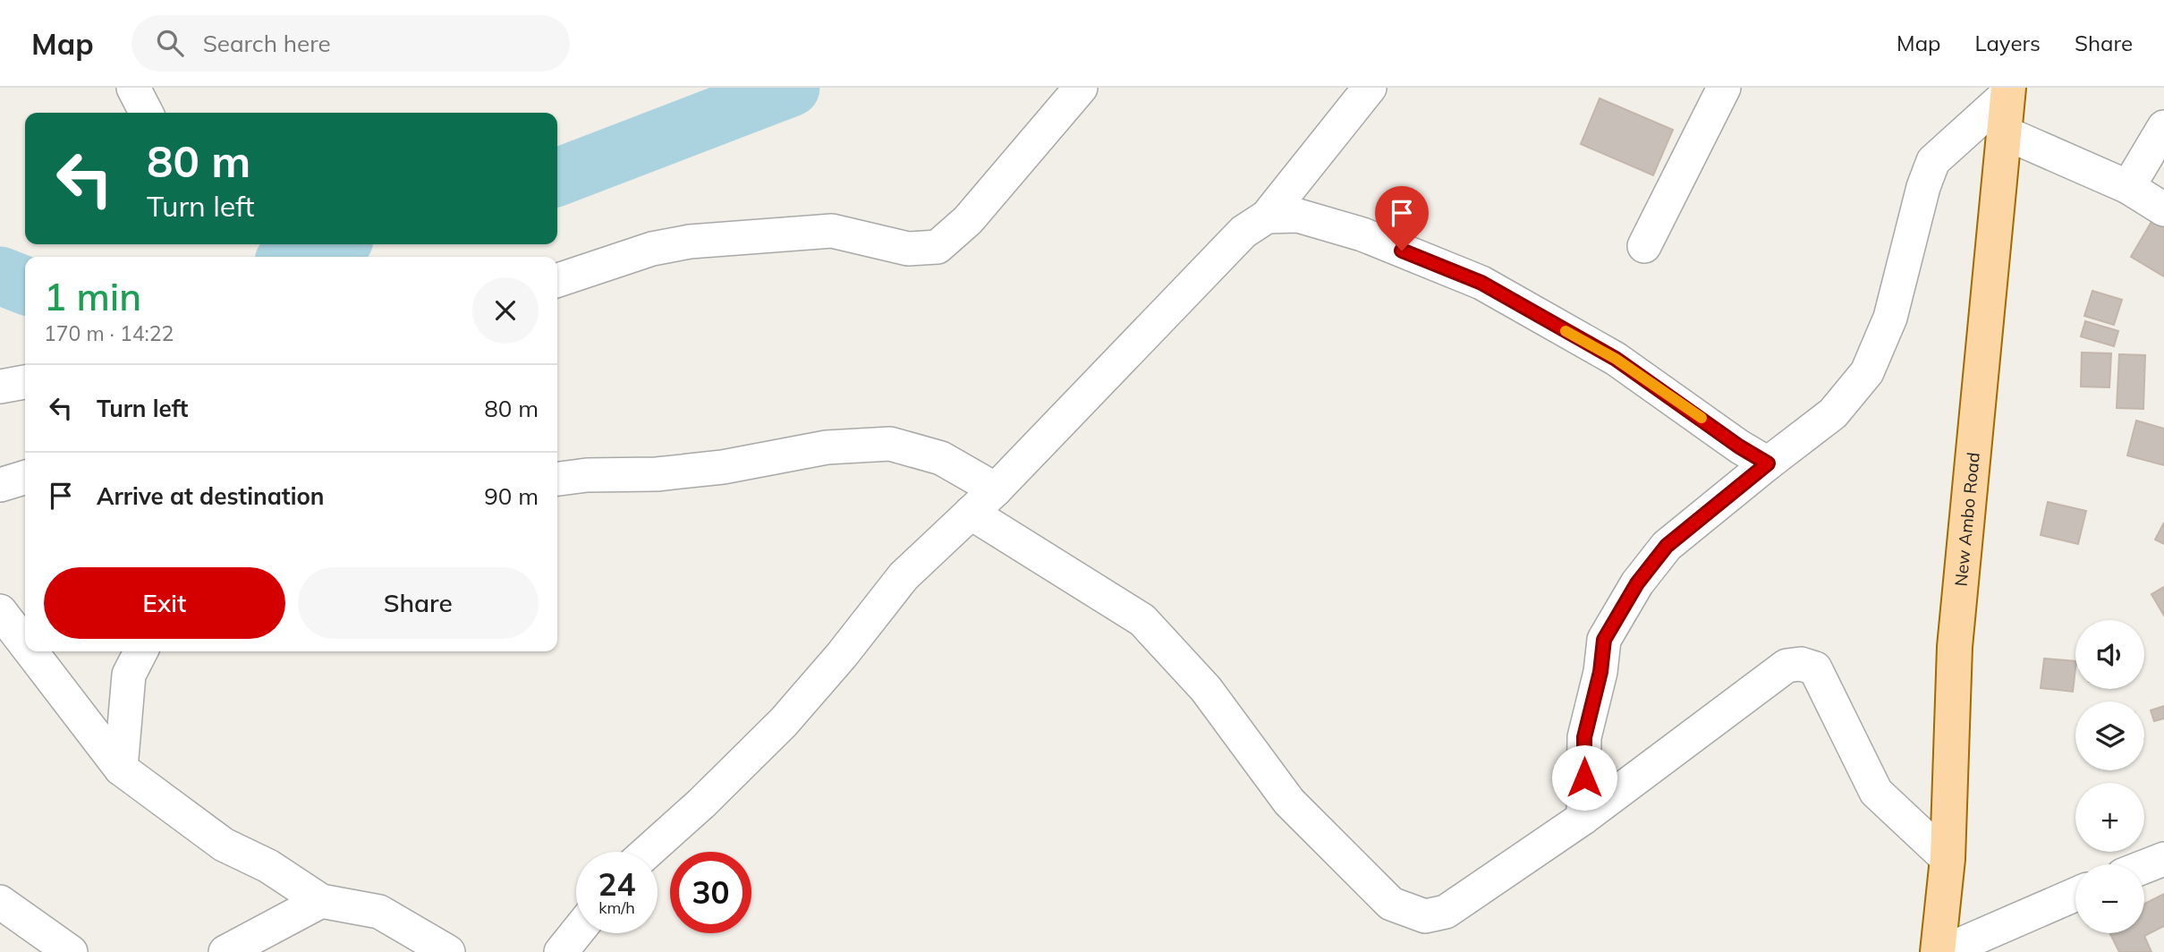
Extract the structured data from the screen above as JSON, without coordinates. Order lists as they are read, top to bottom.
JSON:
{
  "streets": {
    "main road": ["New Ambo Road"]
  },
  "page": {
    "header": "Map",
    "search": "Search here",
    "nav": ["Map", "Layers", "Share"],
    "turn": ["80 m", "Turn left"],
    "heading": ["1 min", "170 m · 14:22"],
    "list": [
      {
        "name": "Turn left",
        "value": "80 m"
      },
      {
        "name": "Arrive at destination",
        "value": "90 m"
      }
    ],
    "buttons": ["Exit", "Share"],
    "map_buttons": ["+", "−"],
    "speed": "24 km/h",
    "limit": "30"
  }
}
